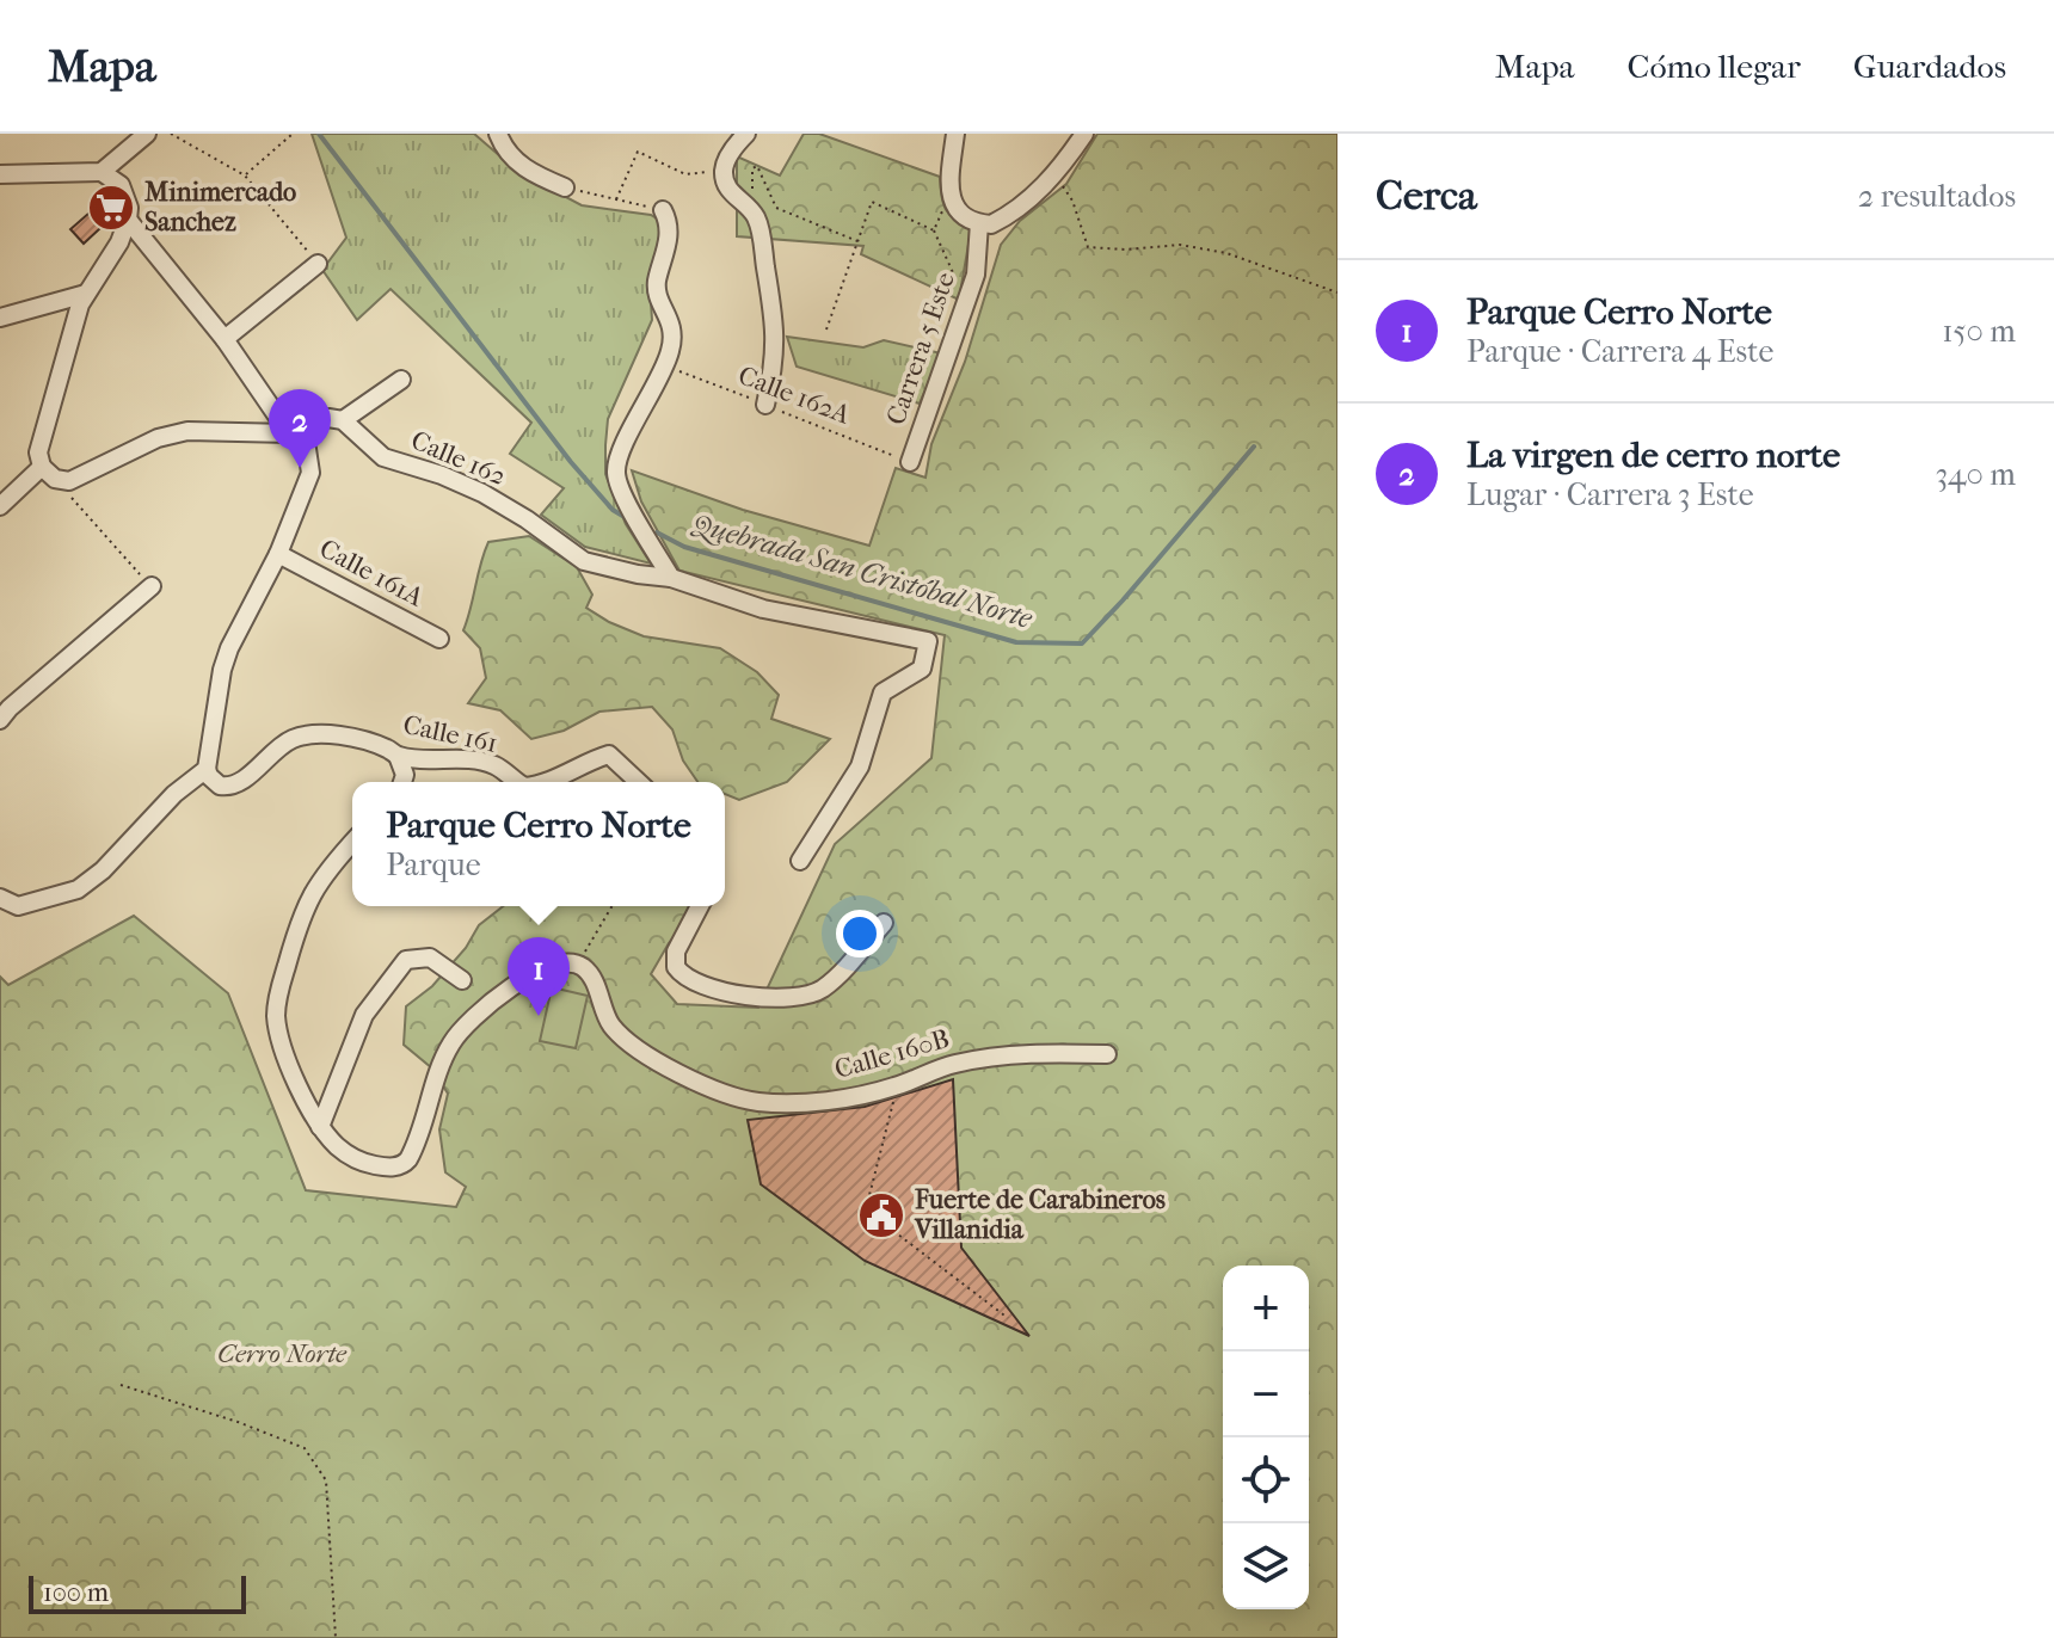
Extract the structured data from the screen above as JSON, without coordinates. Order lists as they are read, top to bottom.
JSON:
{
  "streets": {
    "street": [
      "Carrera 5 Este",
      "Calle 162",
      "Calle 161A",
      "Calle 161",
      "Calle 160B"
    ],
    "path": ["Calle 162A"]
  },
  "crossings": [
    ["Carrera 5 Este", "Calle 162A"]
  ],
  "water": ["Quebrada San Cristóbal Norte"],
  "parks": ["Cerro Norte"],
  "places": {
    "supermarket": ["Minimercado Sanchez"],
    "public building": ["Fuerte de Carabineros Villanidia"]
  },
  "scale_bar": "100 m",
  "page": {
    "header": "Mapa",
    "nav": ["Mapa", "Cómo llegar", "Guardados"],
    "heading": ["Cerca", "2 resultados"],
    "list": [
      {
        "mark": "1",
        "name": "Parque Cerro Norte",
        "note": "Parque · Carrera 4 Este",
        "value": "150 m"
      },
      {
        "mark": "2",
        "name": "La virgen de cerro norte",
        "note": "Lugar · Carrera 3 Este",
        "value": "340 m"
      }
    ],
    "pins": ["2", "1"],
    "popup": ["Parque Cerro Norte", "Parque"],
    "map_buttons": ["+", "−"],
    "scale": "100 m"
  }
}
